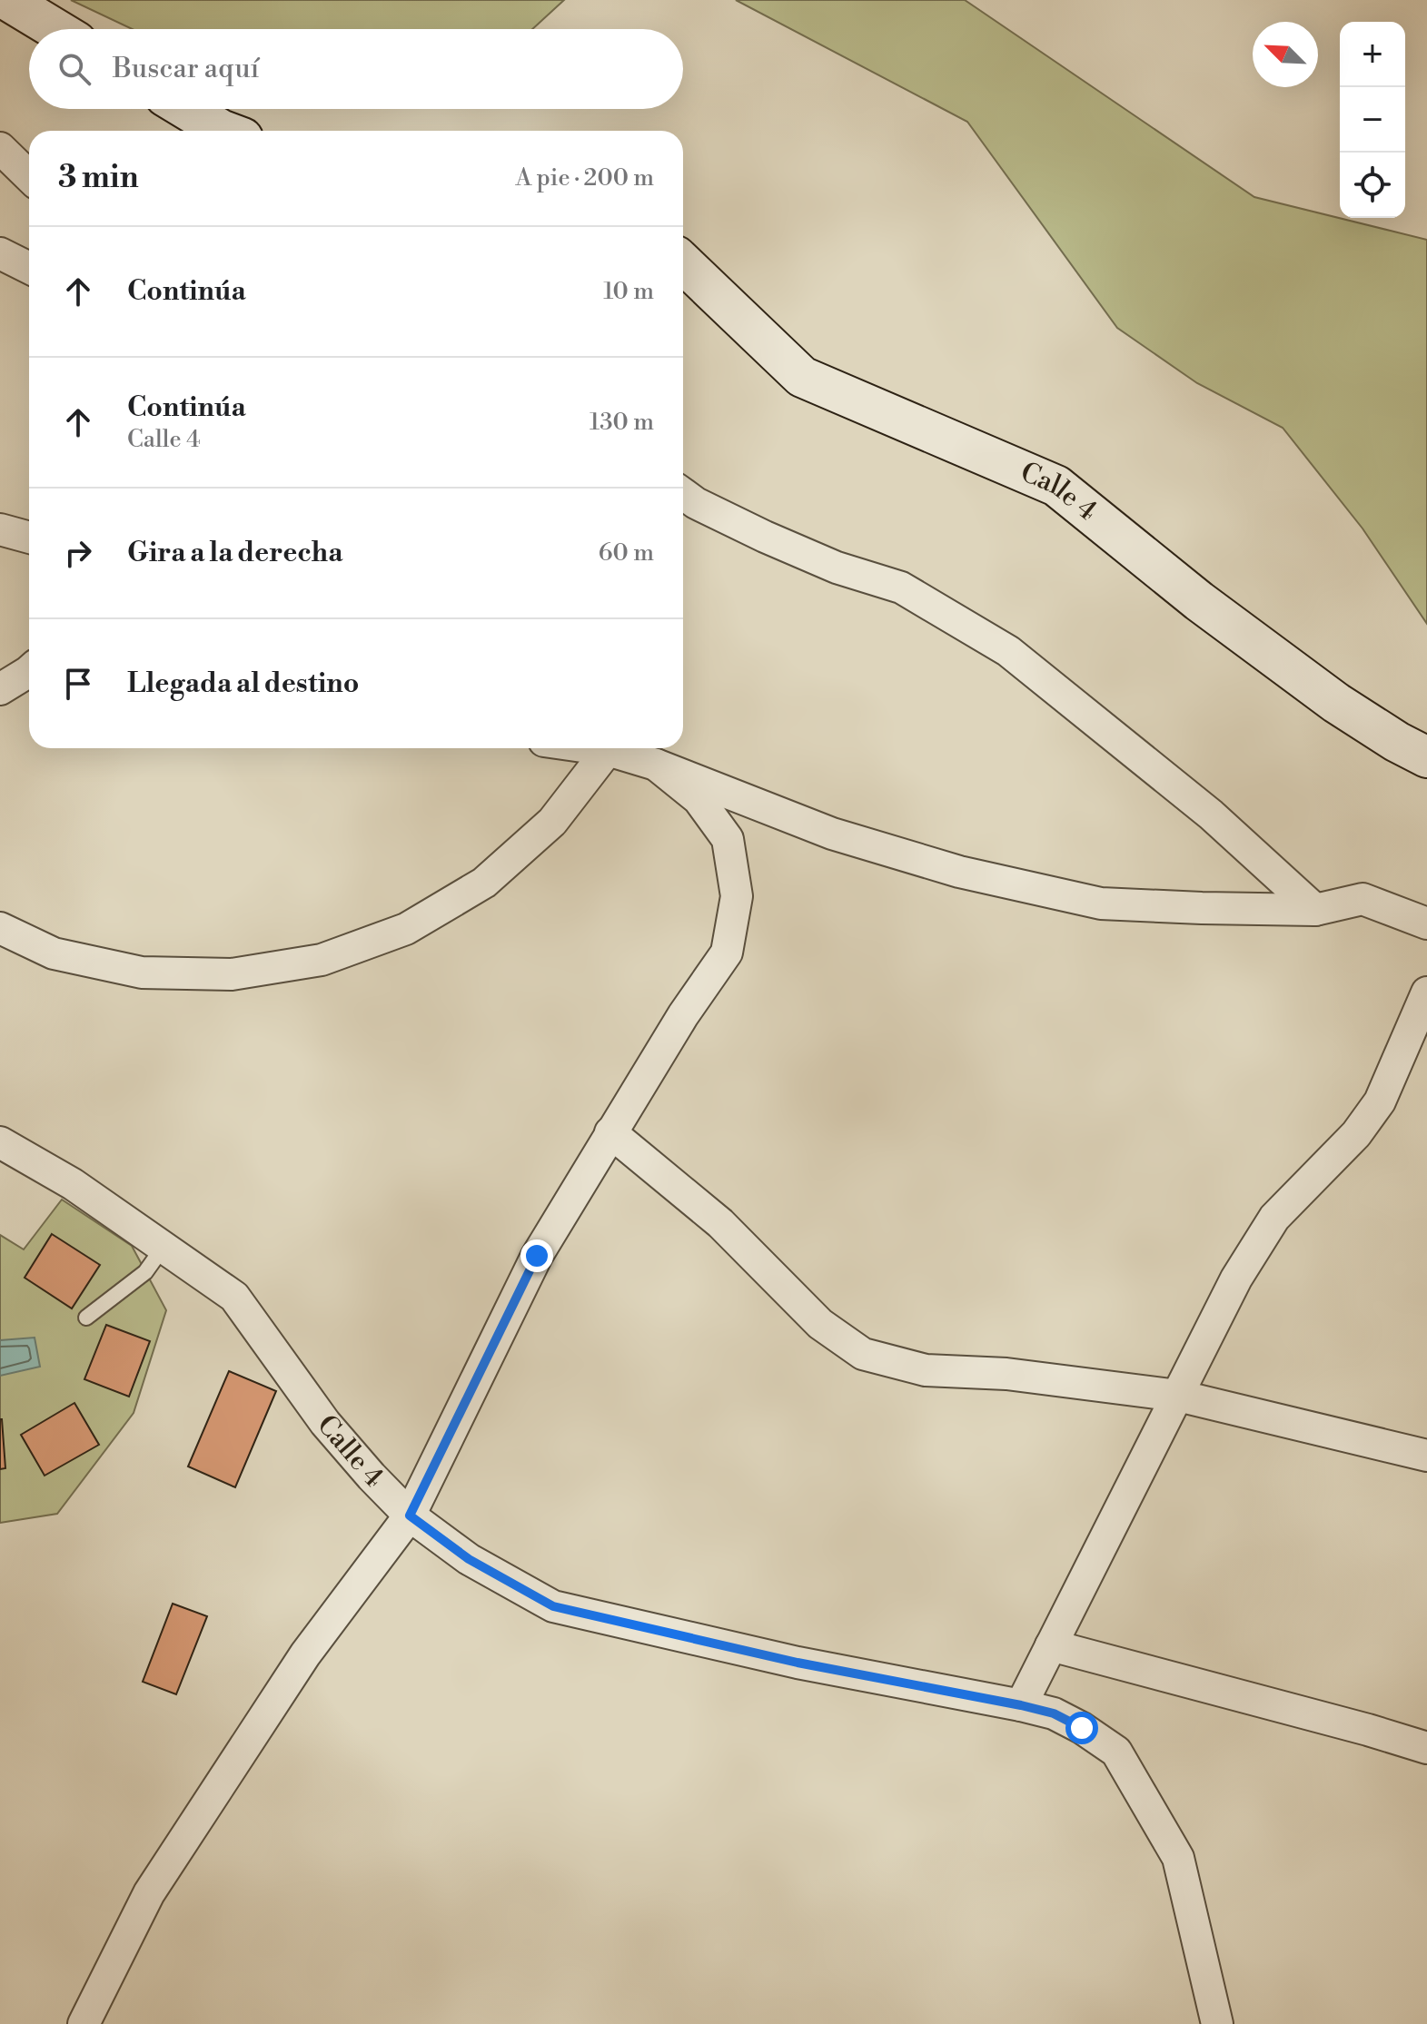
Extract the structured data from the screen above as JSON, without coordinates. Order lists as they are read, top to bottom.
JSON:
{
  "streets": {
    "street": ["Calle 4"]
  },
  "north": "top left",
  "page": {
    "map_buttons": ["+", "−"],
    "search": "Buscar aquí",
    "heading": ["3 min", "A pie · 200 m"],
    "list": [
      ["Continúa", "10 m"],
      ["Continúa", "Calle 4", "130 m"],
      ["Gira a la derecha", "60 m"],
      "Llegada al destino"
    ]
  }
}
